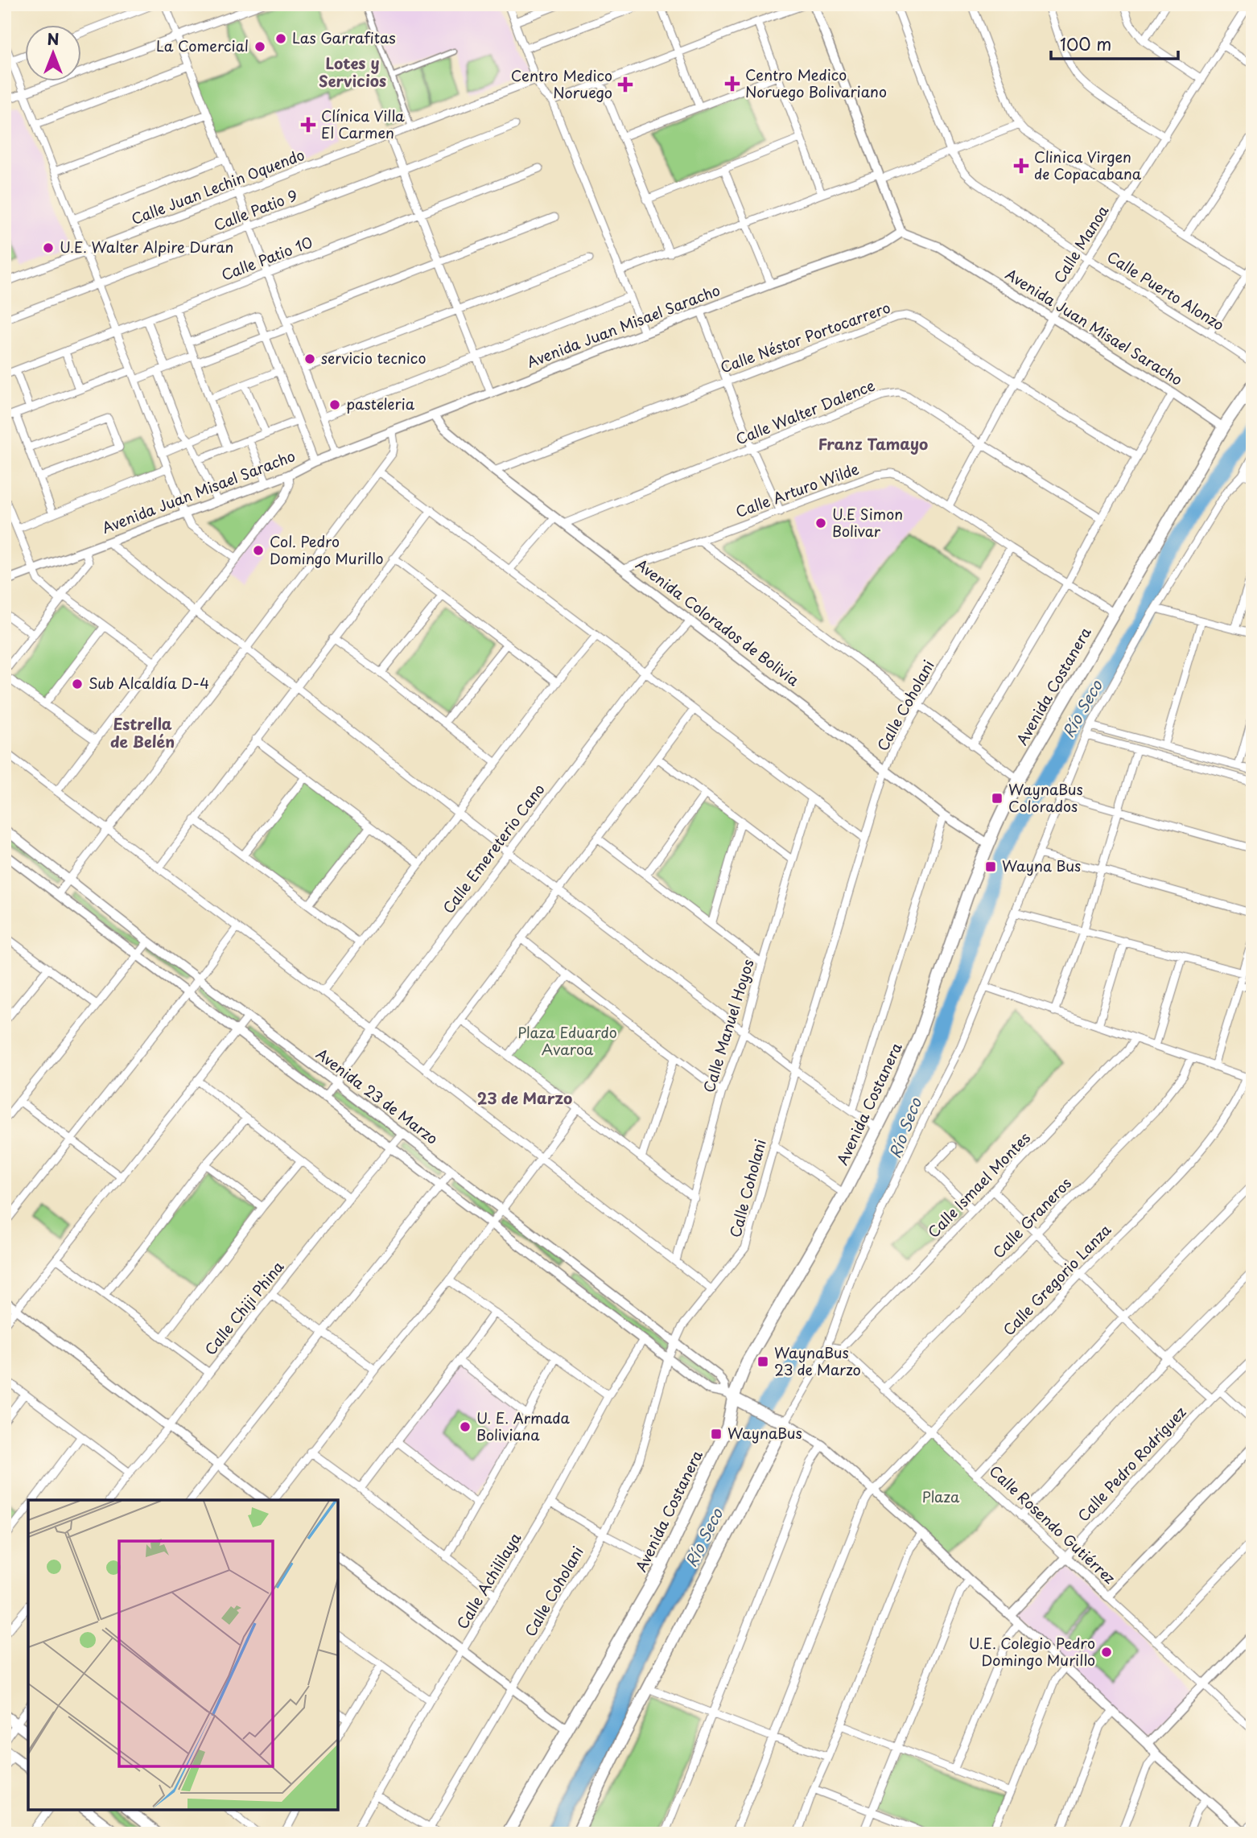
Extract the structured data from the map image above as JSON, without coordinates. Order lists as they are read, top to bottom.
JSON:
{
  "streets": {
    "main road": ["Avenida Costanera"],
    "street": [
      "Calle Juan Lechin Oquendo",
      "Calle Patio 9",
      "Calle Manoa",
      "Calle Patio 10",
      "Calle Puerto Alonzo",
      "Avenida Juan Misael Saracho",
      "Calle Néstor Portocarrero",
      "Calle Walter Dalence",
      "Calle Arturo Wilde",
      "Avenida Colorados de Bolivia",
      "Calle Coholani",
      "Calle Emereterio Cano",
      "Calle Manuel Hoyos",
      "Avenida 23 de Marzo",
      "Calle Ismael Montes",
      "Calle Graneros",
      "Calle Gregorio Lanza",
      "Calle Chiji Phina",
      "Calle Pedro Rodríguez",
      "Calle Rosendo Gutiérrez",
      "Calle Achililaya"
    ]
  },
  "crossings": [
    ["Calle Manoa", "Calle Puerto Alonzo"],
    ["Calle Manoa", "Avenida Juan Misael Saracho"],
    ["Calle Manoa", "Calle Néstor Portocarrero"],
    ["Calle Manoa", "Calle Walter Dalence"],
    ["Calle Manoa", "Calle Arturo Wilde"],
    ["Avenida Juan Misael Saracho", "Avenida Colorados de Bolivia"],
    ["Avenida Juan Misael Saracho", "Avenida Costanera"],
    ["Calle Néstor Portocarrero", "Avenida Colorados de Bolivia"],
    ["Calle Walter Dalence", "Avenida Colorados de Bolivia"],
    ["Calle Arturo Wilde", "Avenida Colorados de Bolivia"],
    ["Calle Arturo Wilde", "Avenida Costanera"],
    ["Calle Arturo Wilde", "Calle Coholani"],
    ["Avenida Colorados de Bolivia", "Avenida Costanera"],
    ["Avenida Colorados de Bolivia", "Calle Coholani"],
    ["Avenida Colorados de Bolivia", "Calle Emereterio Cano"],
    ["Avenida Costanera", "Avenida 23 de Marzo"],
    ["Calle Coholani", "Avenida 23 de Marzo"],
    ["Calle Emereterio Cano", "Avenida 23 de Marzo"],
    ["Avenida 23 de Marzo", "Calle Chiji Phina"],
    ["Calle Ismael Montes", "Calle Rosendo Gutiérrez"],
    ["Calle Graneros", "Calle Rosendo Gutiérrez"],
    ["Calle Gregorio Lanza", "Calle Rosendo Gutiérrez"],
    ["Calle Pedro Rodríguez", "Calle Rosendo Gutiérrez"]
  ],
  "districts": [
    "Lotes y Servicios",
    "Franz Tamayo",
    "Estrella de Belén",
    "23 de Marzo"
  ],
  "water": ["Río Seco"],
  "parks": ["Plaza Eduardo Avaroa", "Plaza"],
  "places": {
    "other": [
      "Las Garrafitas",
      "La Comercial",
      "U.E. Walter Alpire Duran",
      "servicio tecnico",
      "pasteleria",
      "U.E Simon Bolivar",
      "Col. Pedro Domingo Murillo",
      "Sub Alcaldía D-4",
      "U. E. Armada Boliviana",
      "U.E. Colegio Pedro Domingo Murillo"
    ],
    "health": [
      "Centro Medico Noruego Bolivariano",
      "Centro Medico Noruego",
      "Clínica Villa El Carmen",
      "Clinica Virgen de Copacabana"
    ],
    "transit": [
      "WaynaBus Colorados",
      "Wayna Bus",
      "WaynaBus 23 de Marzo",
      "WaynaBus"
    ]
  },
  "scale_bar": "100 m",
  "north": "top"
}
